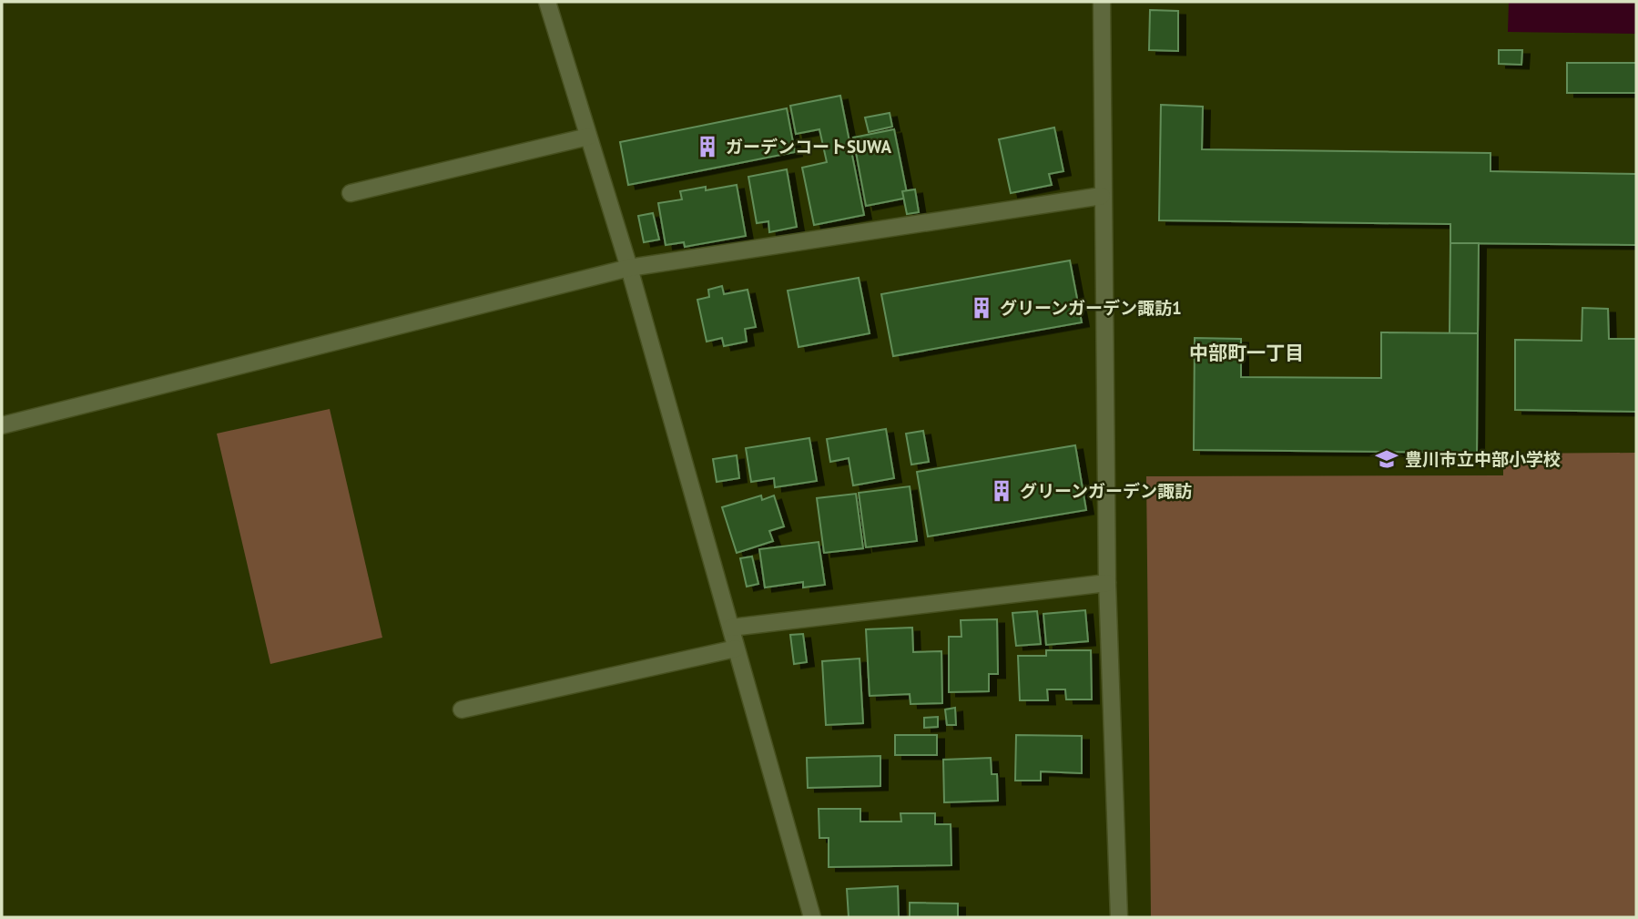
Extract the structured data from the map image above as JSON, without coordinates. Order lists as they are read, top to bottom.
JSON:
{
  "districts": ["中部町一丁目"],
  "places": {
    "building": ["ガーデンコートSUWA", "グリーンガーデン諏訪1", "グリーンガーデン諏訪"],
    "school or university": ["豊川市立中部小学校"]
  }
}
